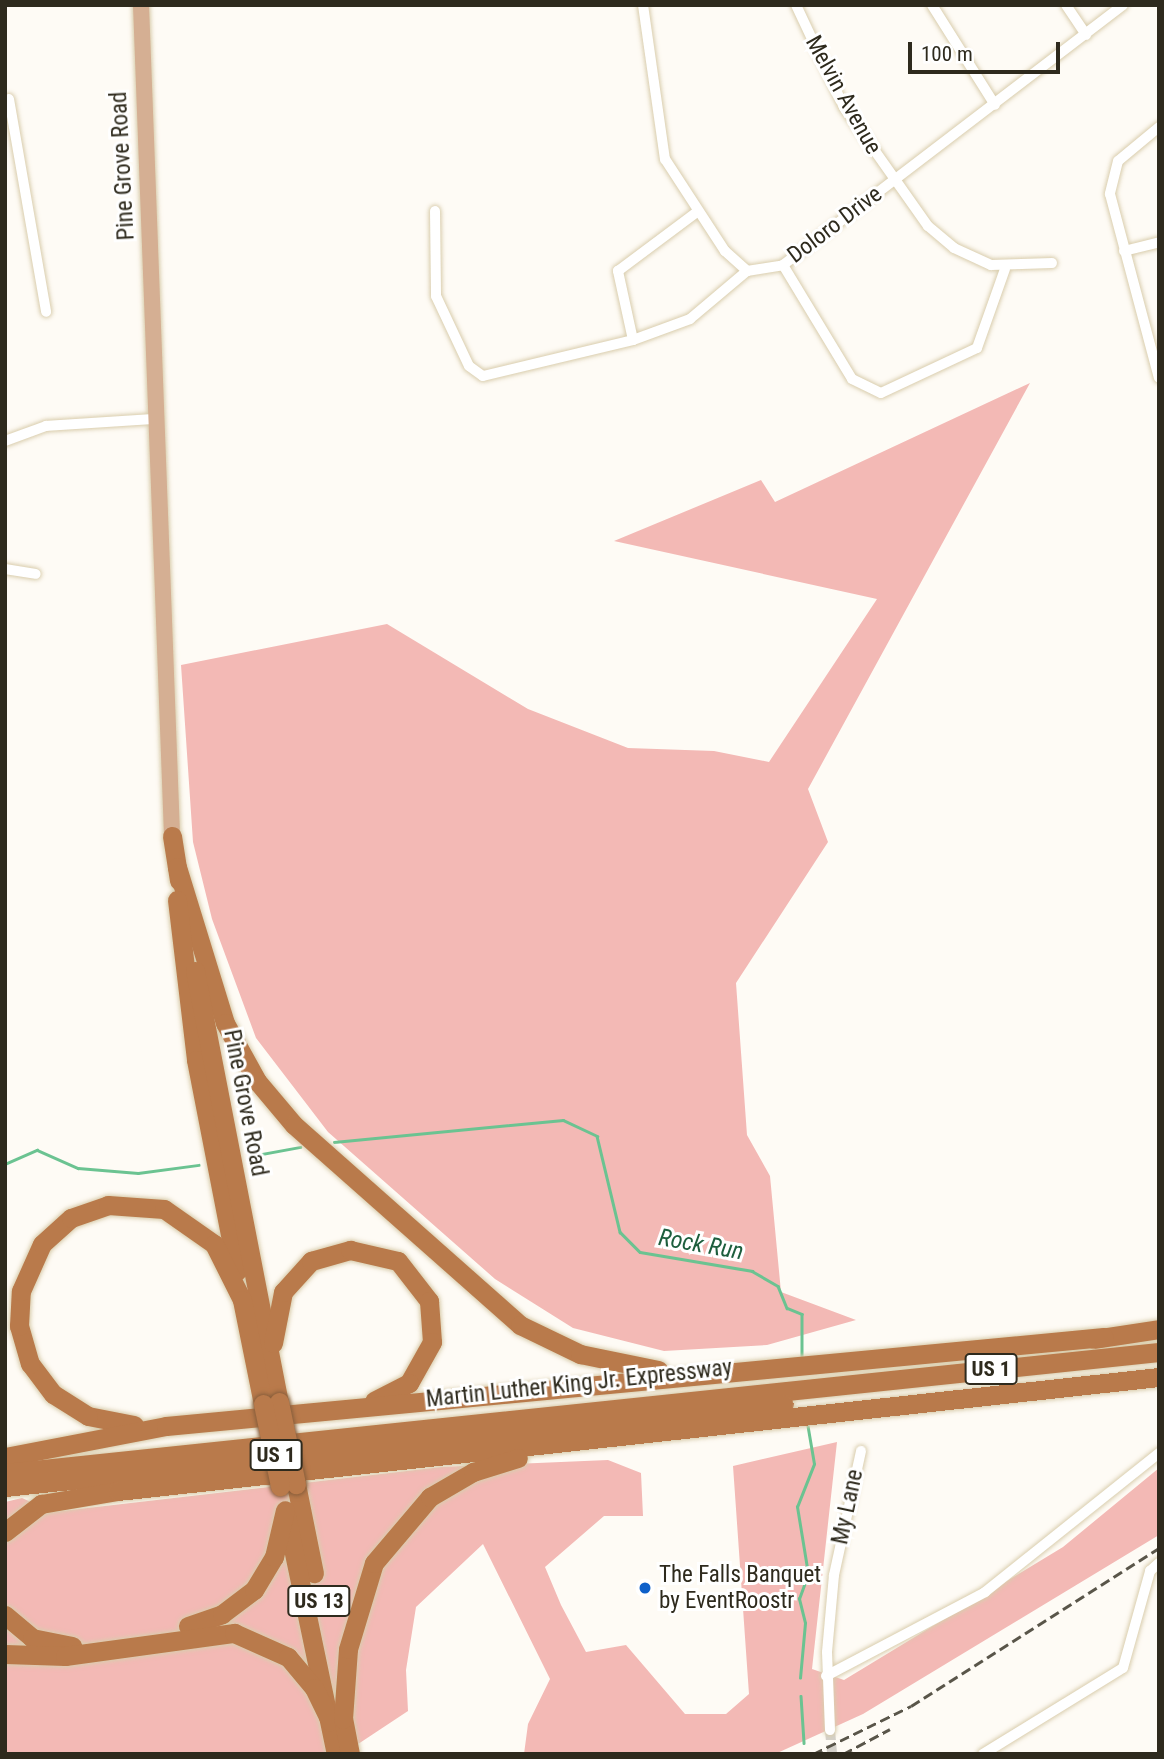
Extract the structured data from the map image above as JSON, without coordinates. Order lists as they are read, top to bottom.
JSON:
{
  "streets": {
    "highway": [
      "Pine Grove Road",
      "US 1",
      "Martin Luther King Jr. Expressway",
      "US 13"
    ],
    "street": ["Melvin Avenue", "Doloro Drive", "My Lane"]
  },
  "crossings": [
    ["Melvin Avenue", "Doloro Drive"],
    ["Pine Grove Road", "US 13"]
  ],
  "water": ["Rock Run"],
  "places": ["The Falls Banquet by EventRoostr"],
  "scale_bar": "100 m"
}
